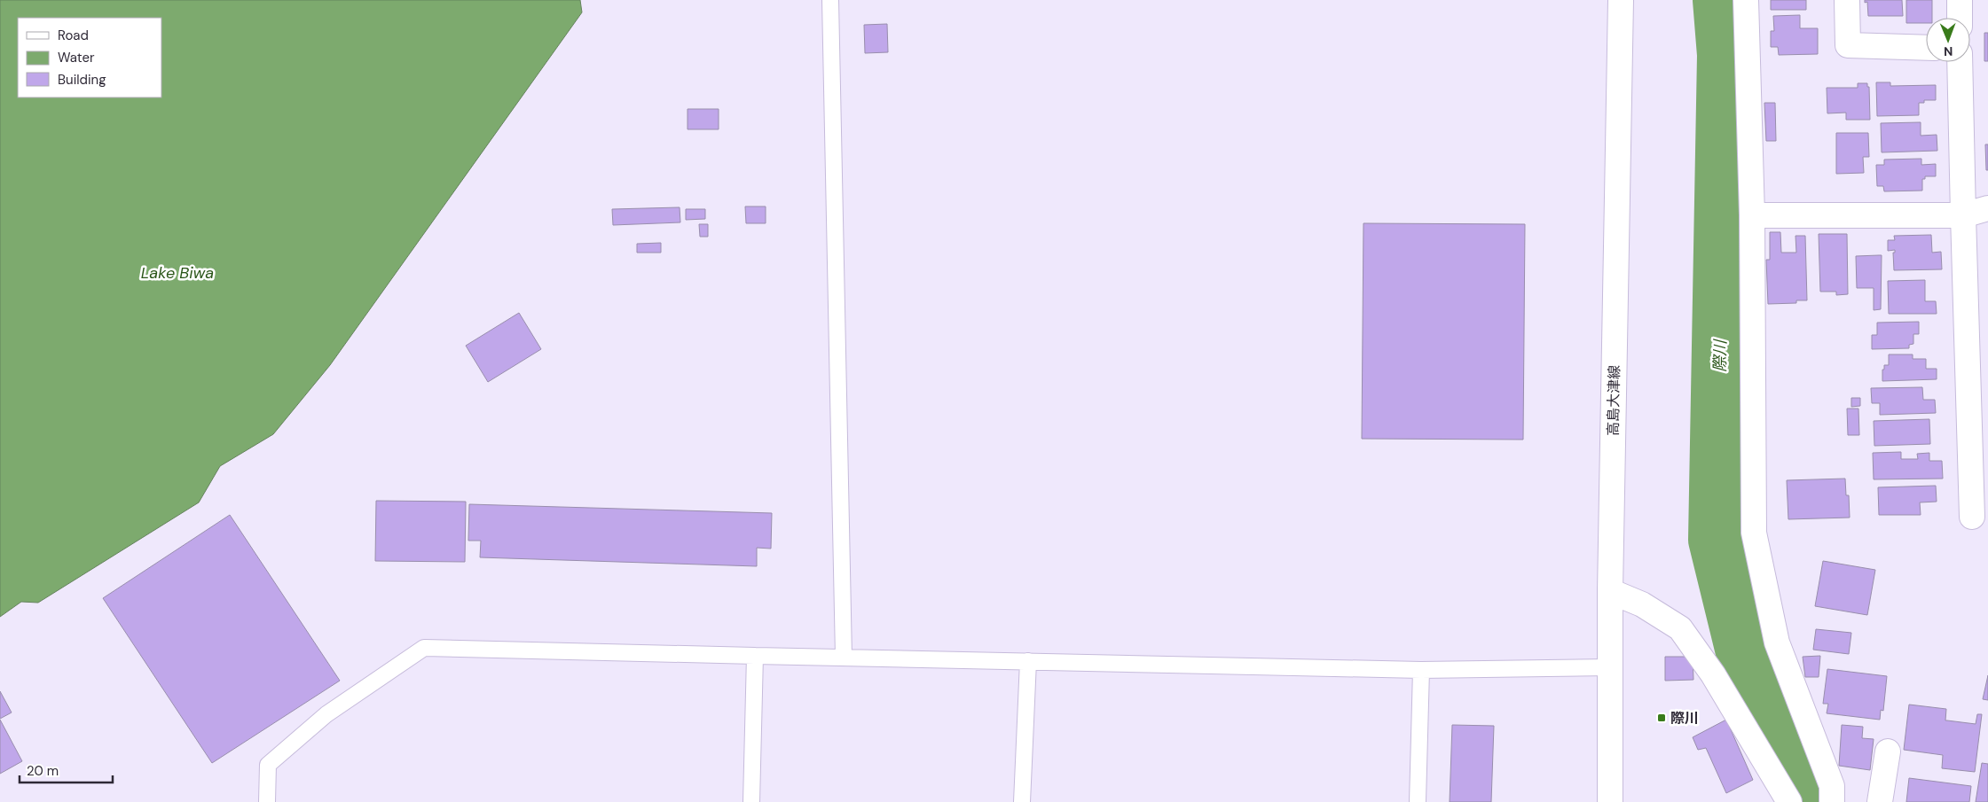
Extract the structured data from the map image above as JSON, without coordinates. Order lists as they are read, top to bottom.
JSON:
{
  "streets": {
    "street": ["高島大津線"]
  },
  "water": ["Lake Biwa", "際川"],
  "places": {
    "transit": ["際川"]
  },
  "legend": ["Road", "Water", "Building"],
  "scale_bar": "20 m",
  "north": "bottom"
}
